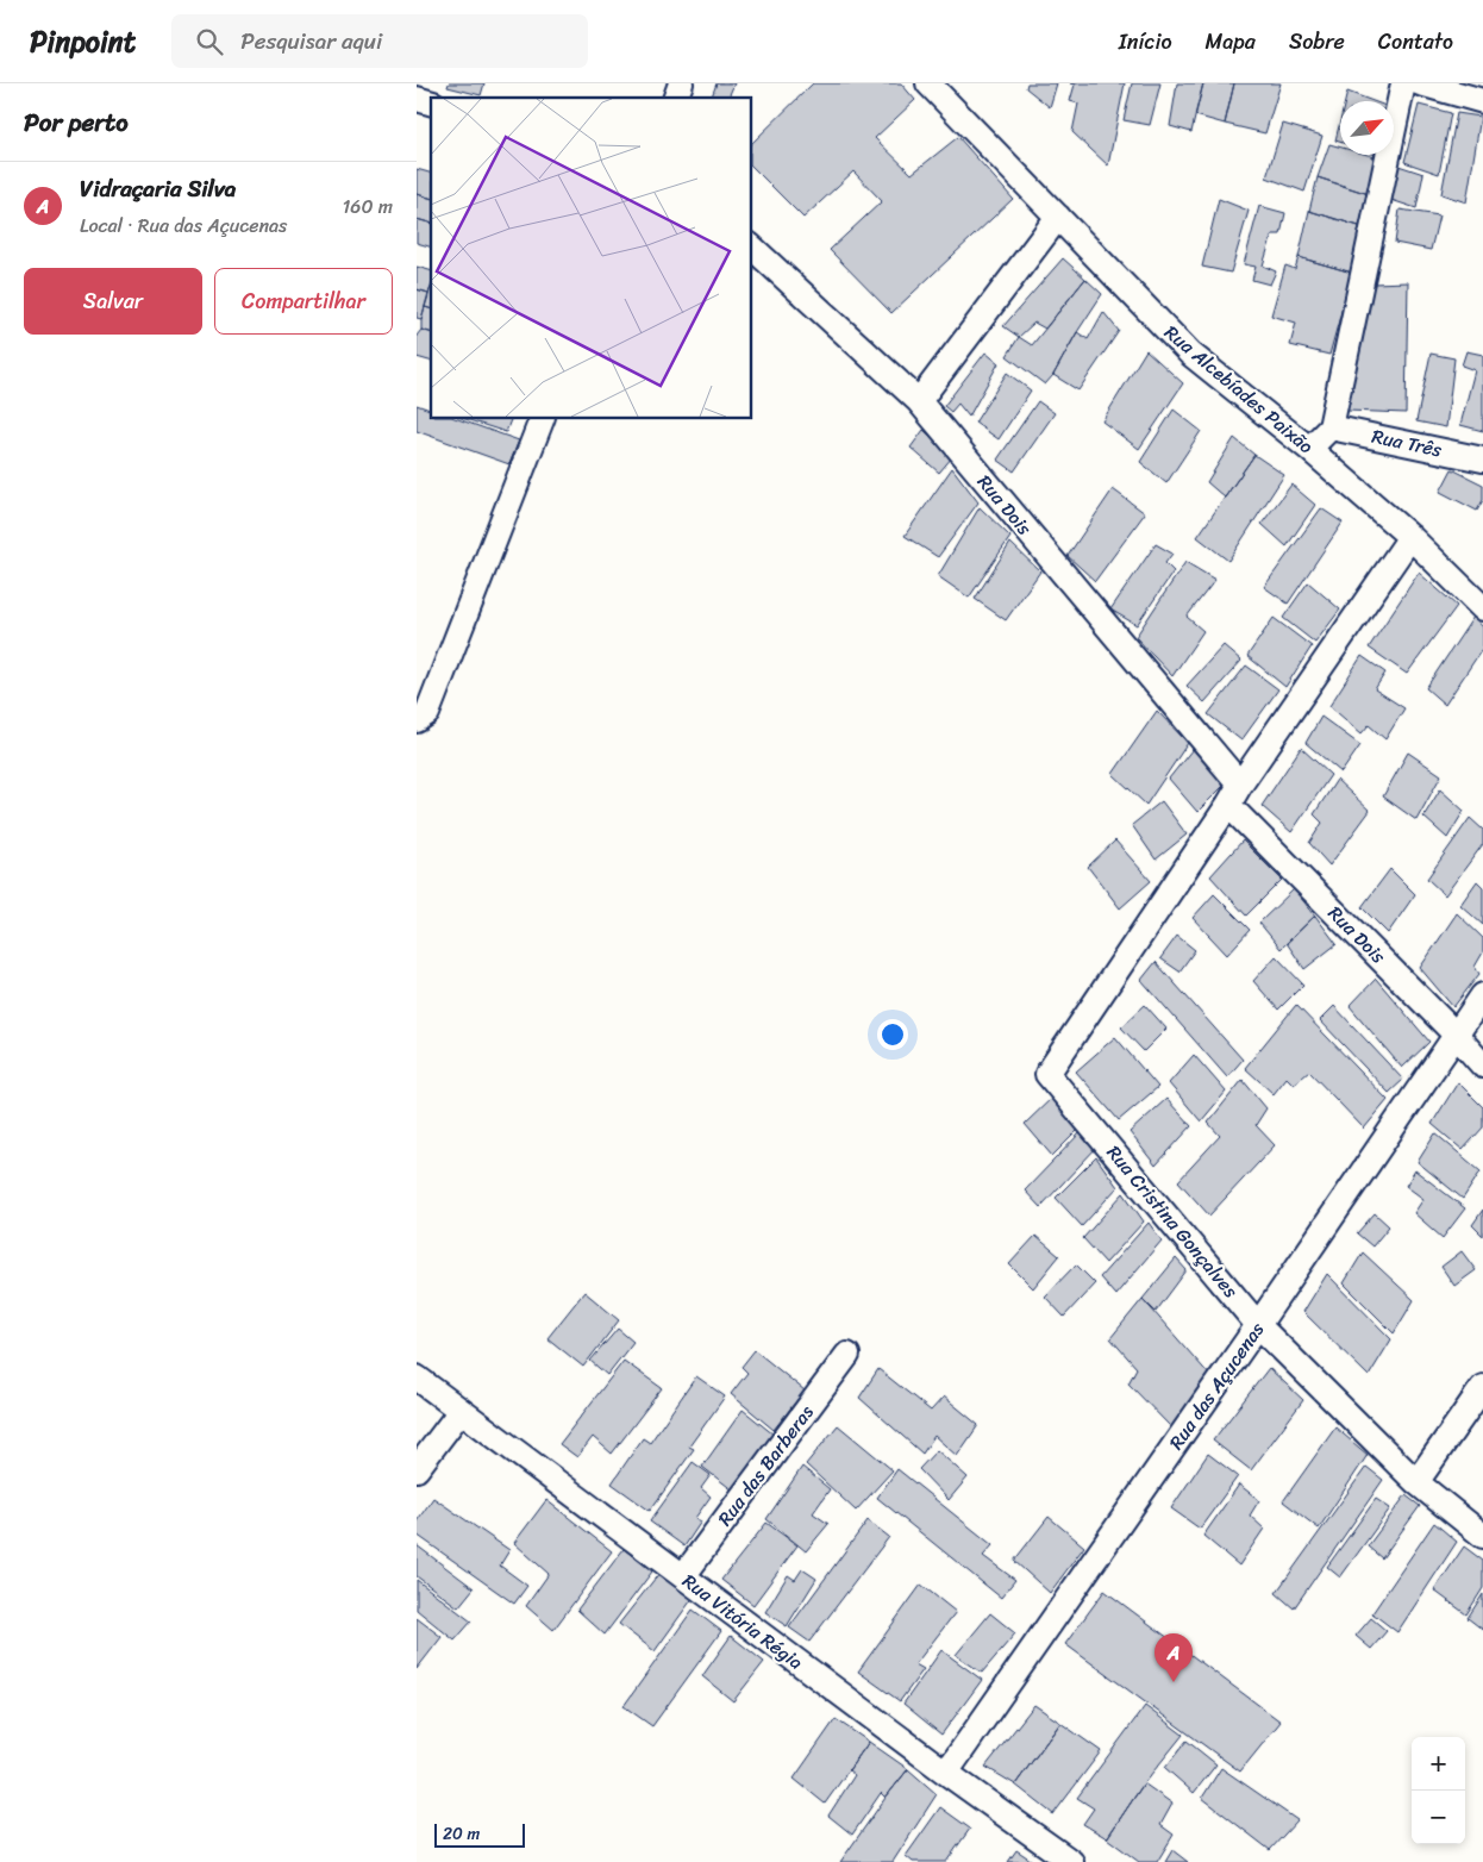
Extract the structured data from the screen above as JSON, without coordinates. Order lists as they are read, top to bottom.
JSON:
{
  "streets": {
    "street": [
      "Rua Alcebíades Paixão",
      "Rua Três",
      "Rua Dois",
      "Rua Cristina Gonçalves",
      "Rua das Açucenas",
      "Rua das Barberas",
      "Rua Vitória Régia"
    ]
  },
  "crossings": [
    ["Rua Dois", "Rua Cristina Gonçalves"],
    ["Rua Dois", "Rua das Açucenas"],
    ["Rua Cristina Gonçalves", "Rua das Açucenas"],
    ["Rua das Açucenas", "Rua Vitória Régia"],
    ["Rua das Barberas", "Rua Vitória Régia"]
  ],
  "scale_bar": "20 m",
  "north": "top right",
  "page": {
    "header": "Pinpoint",
    "search": "Pesquisar aqui",
    "nav": [
      "Início",
      "Mapa",
      "Sobre",
      "Contato"
    ],
    "heading": "Por perto",
    "list": [
      {
        "mark": "A",
        "name": "Vidraçaria Silva",
        "note": "Local · Rua das Açucenas",
        "value": "160 m"
      }
    ],
    "buttons": ["Salvar", "Compartilhar"],
    "pins": "A",
    "map_buttons": ["+", "−"],
    "scale": "20 m"
  }
}
